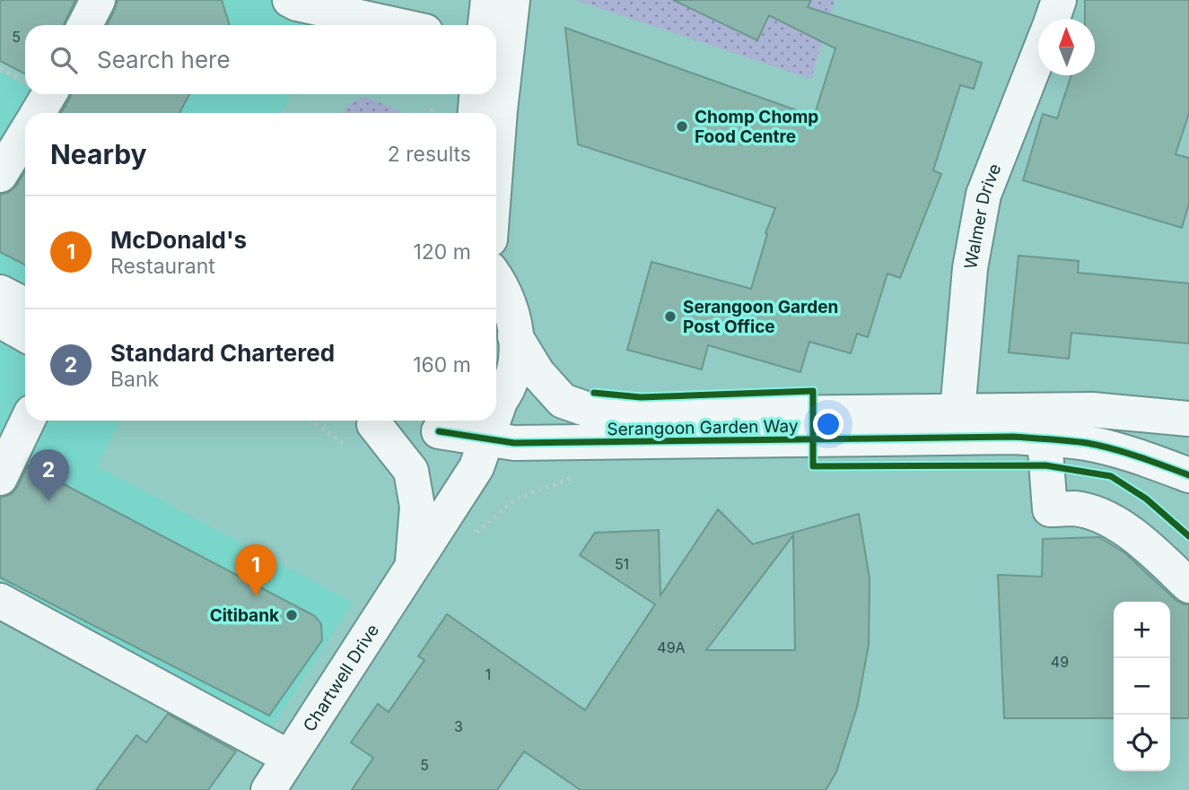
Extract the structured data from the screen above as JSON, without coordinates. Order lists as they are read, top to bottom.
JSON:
{
  "streets": {
    "street": ["Walmer Drive", "Serangoon Garden Way", "Chartwell Drive"]
  },
  "crossings": [
    ["Walmer Drive", "Serangoon Garden Way"],
    ["Serangoon Garden Way", "Chartwell Drive"]
  ],
  "places": ["Chomp Chomp Food Centre", "Serangoon Garden Post Office", "Citibank"],
  "house_numbers": [
    "5",
    "51",
    "49A",
    "49",
    "1",
    "3",
    "5"
  ],
  "north": "top",
  "page": {
    "search": "Search here",
    "heading": ["Nearby", "2 results"],
    "list": [
      {
        "mark": "1",
        "name": "McDonald's",
        "note": "Restaurant",
        "value": "120 m"
      },
      {
        "mark": "2",
        "name": "Standard Chartered",
        "note": "Bank",
        "value": "160 m"
      }
    ],
    "pins": ["2", "1"],
    "map_buttons": ["+", "−"]
  }
}
